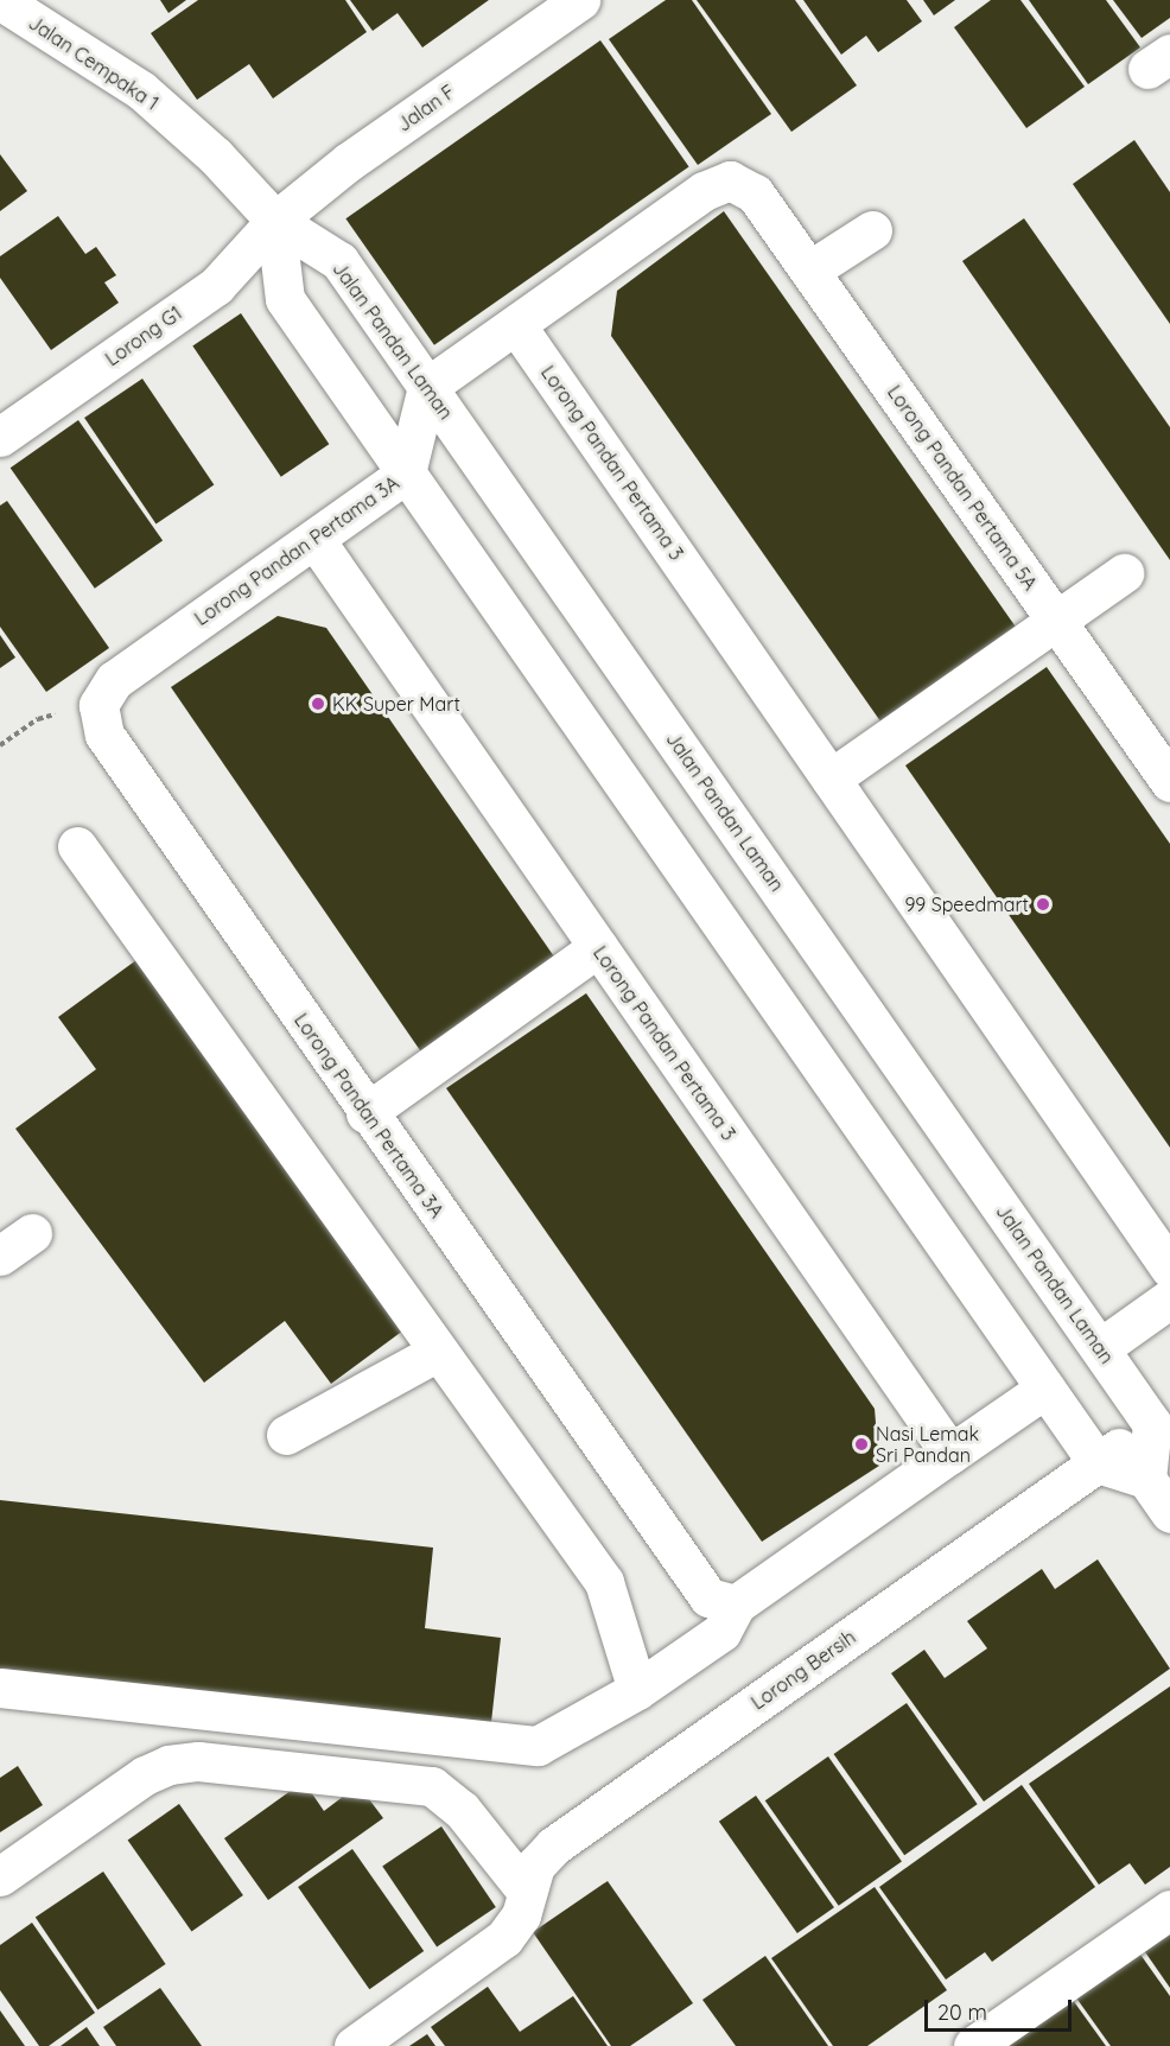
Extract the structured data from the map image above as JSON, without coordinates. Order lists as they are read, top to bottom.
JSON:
{
  "streets": {
    "street": [
      "Jalan Cempaka 1",
      "Jalan F",
      "Lorong G1",
      "Jalan Pandan Laman",
      "Lorong Pandan Pertama 3",
      "Lorong Pandan Pertama 5A",
      "Lorong Pandan Pertama 3A",
      "Lorong Bersih"
    ]
  },
  "crossings": [
    ["Jalan Cempaka 1", "Jalan F"],
    ["Jalan Cempaka 1", "Lorong G1"],
    ["Jalan Cempaka 1", "Jalan Pandan Laman"],
    ["Jalan F", "Lorong G1"],
    ["Jalan F", "Jalan Pandan Laman"],
    ["Lorong G1", "Jalan Pandan Laman"],
    ["Jalan Pandan Laman", "Lorong Bersih"],
    ["Lorong Pandan Pertama 3", "Lorong Pandan Pertama 5A"],
    ["Lorong Pandan Pertama 3", "Lorong Pandan Pertama 3A"]
  ],
  "places": ["KK Super Mart", "99 Speedmart", "Nasi Lemak Sri Pandan"],
  "scale_bar": "20 m"
}
